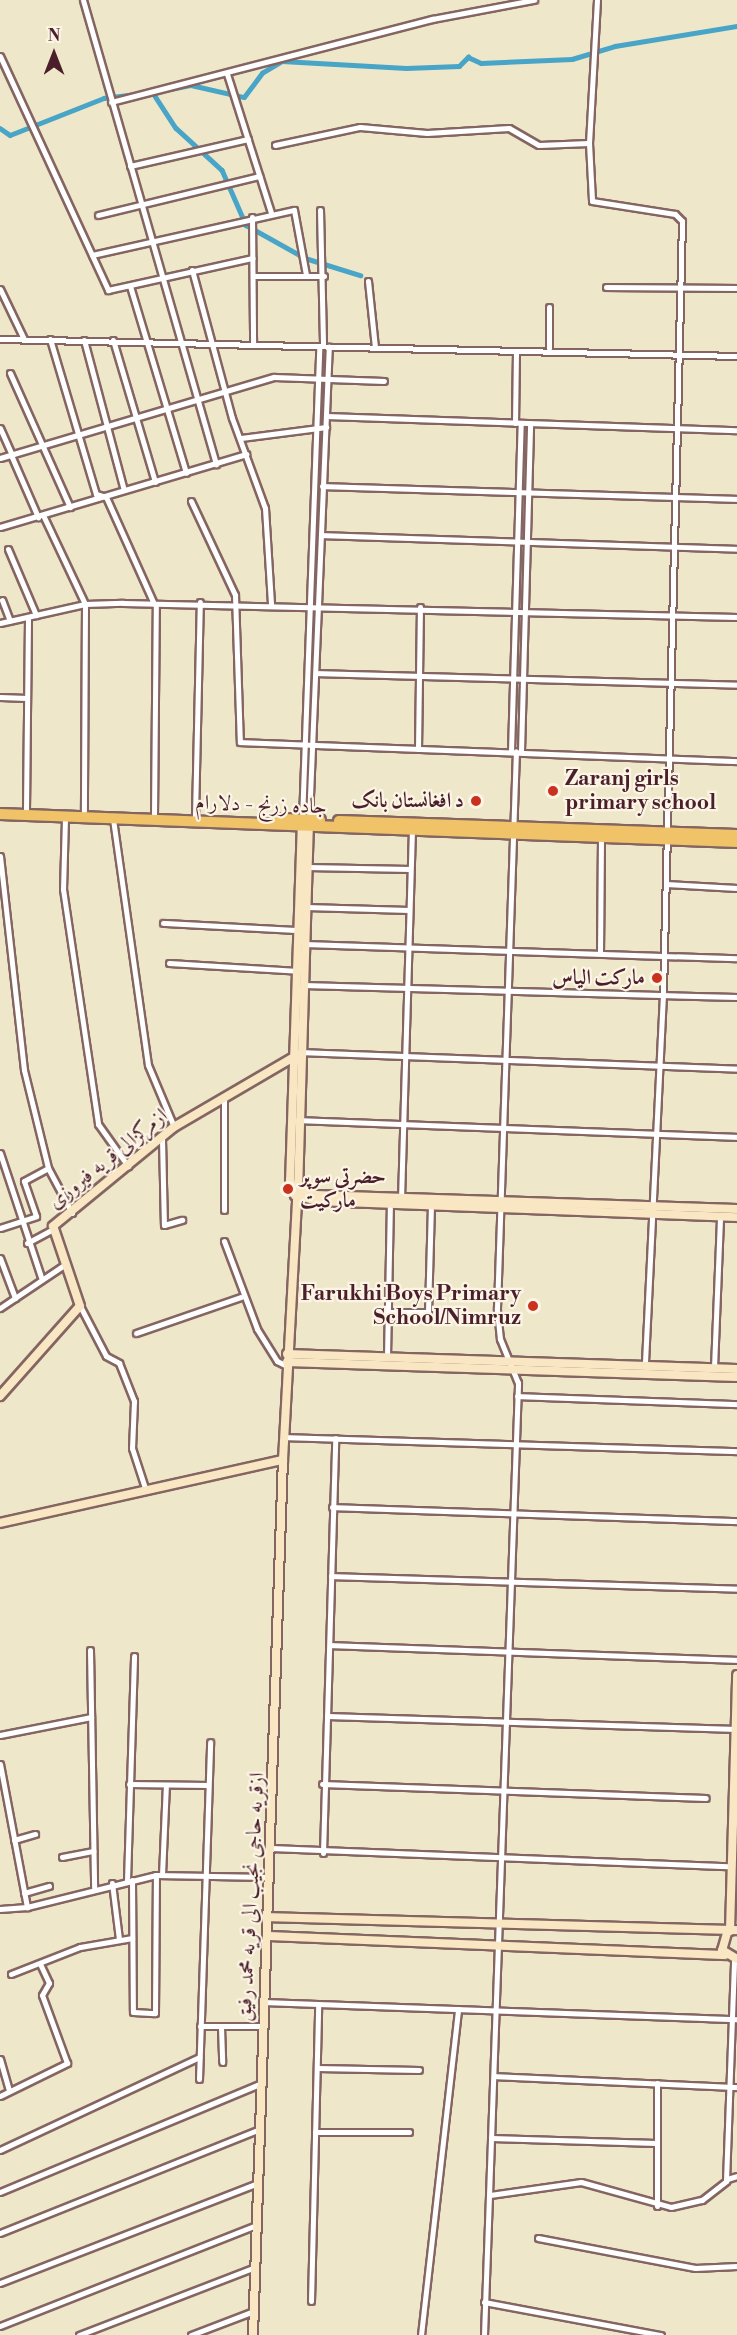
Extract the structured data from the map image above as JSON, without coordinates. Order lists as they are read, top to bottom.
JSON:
{
  "streets": {
    "highway": ["جاده زرنج - دلارام"],
    "main road": ["ازمرکزالی قریه فیروزی", "ازقریه حاجی نجیب الی قریه محمد رفیق"]
  },
  "places": [
    "Zaranj girls primary school",
    "د افغانستان بانک",
    "مارکت الیاس",
    "حضرتی سوپر مارکیت",
    "Farukhi Boys Primary School/Nimruz"
  ],
  "north": "top"
}
